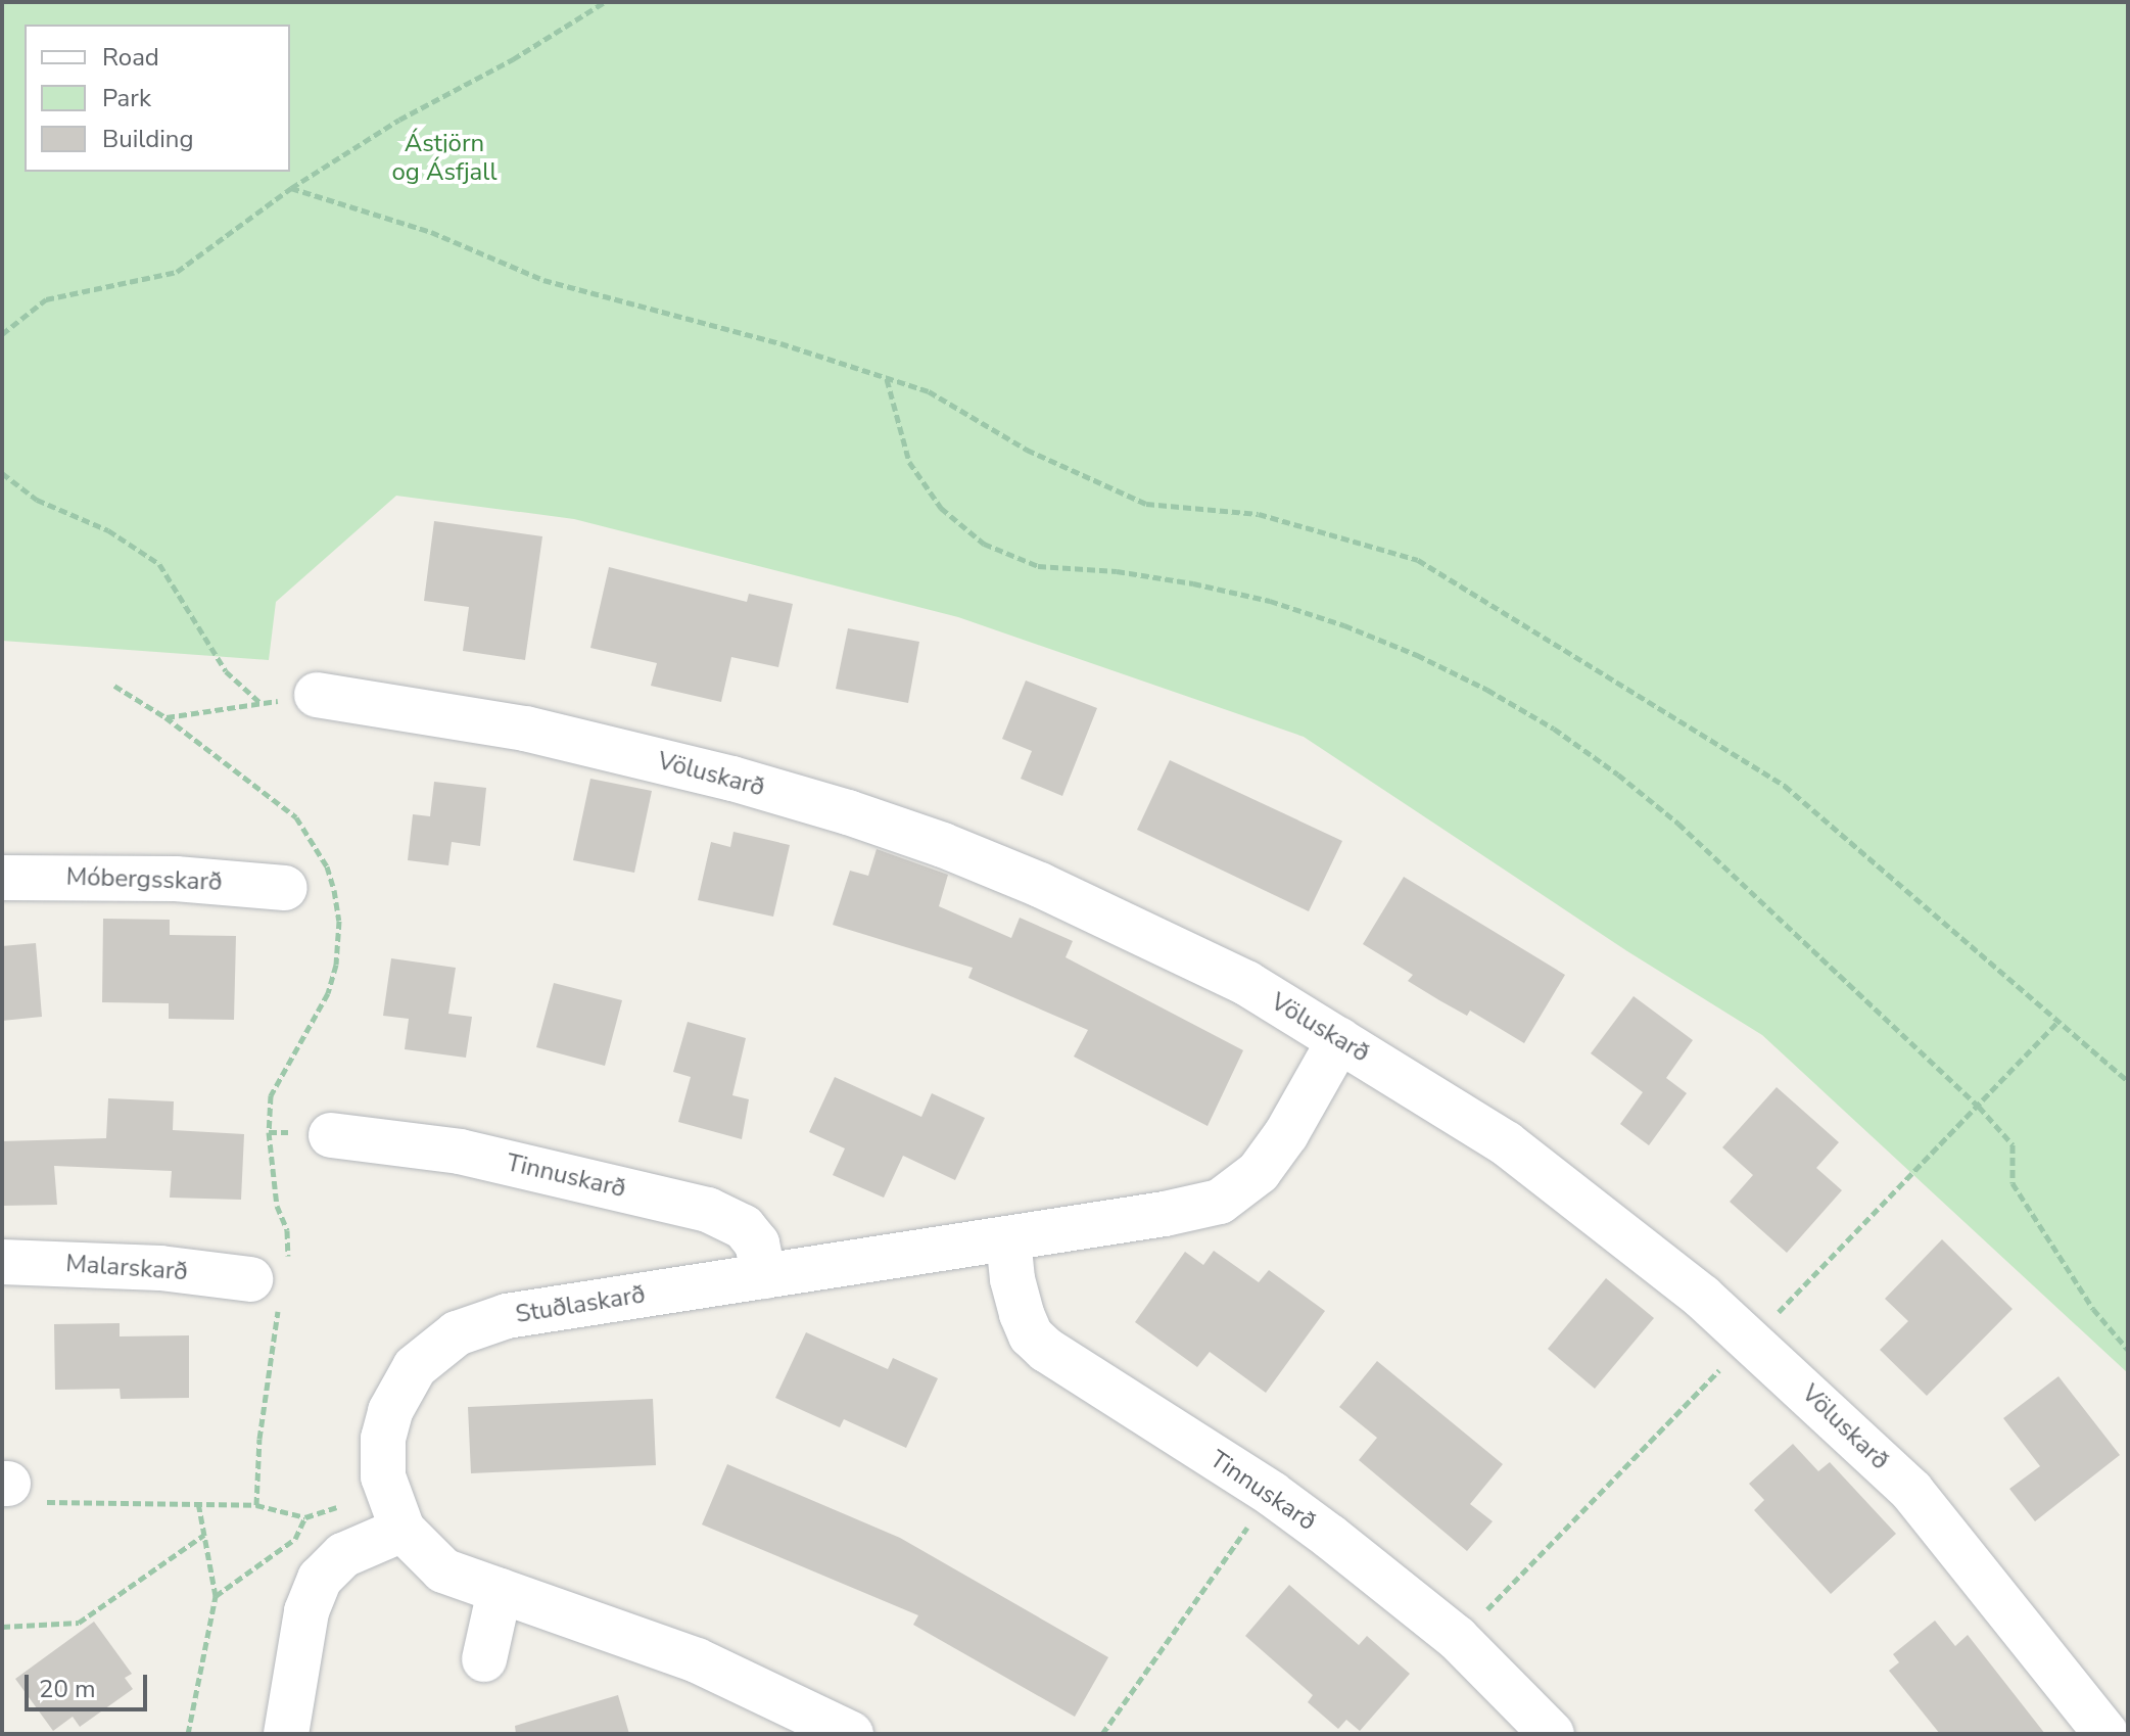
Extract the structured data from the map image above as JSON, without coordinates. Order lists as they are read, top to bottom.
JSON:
{
  "streets": {
    "street": [
      "Völuskarð",
      "Móbergsskarð",
      "Tinnuskarð",
      "Malarskarð",
      "Stuðlaskarð"
    ]
  },
  "crossings": [
    ["Völuskarð", "Stuðlaskarð"],
    ["Tinnuskarð", "Stuðlaskarð"]
  ],
  "parks": ["Ástjörn og Ásfjall"],
  "legend": ["Road", "Park", "Building"],
  "scale_bar": "20 m"
}
